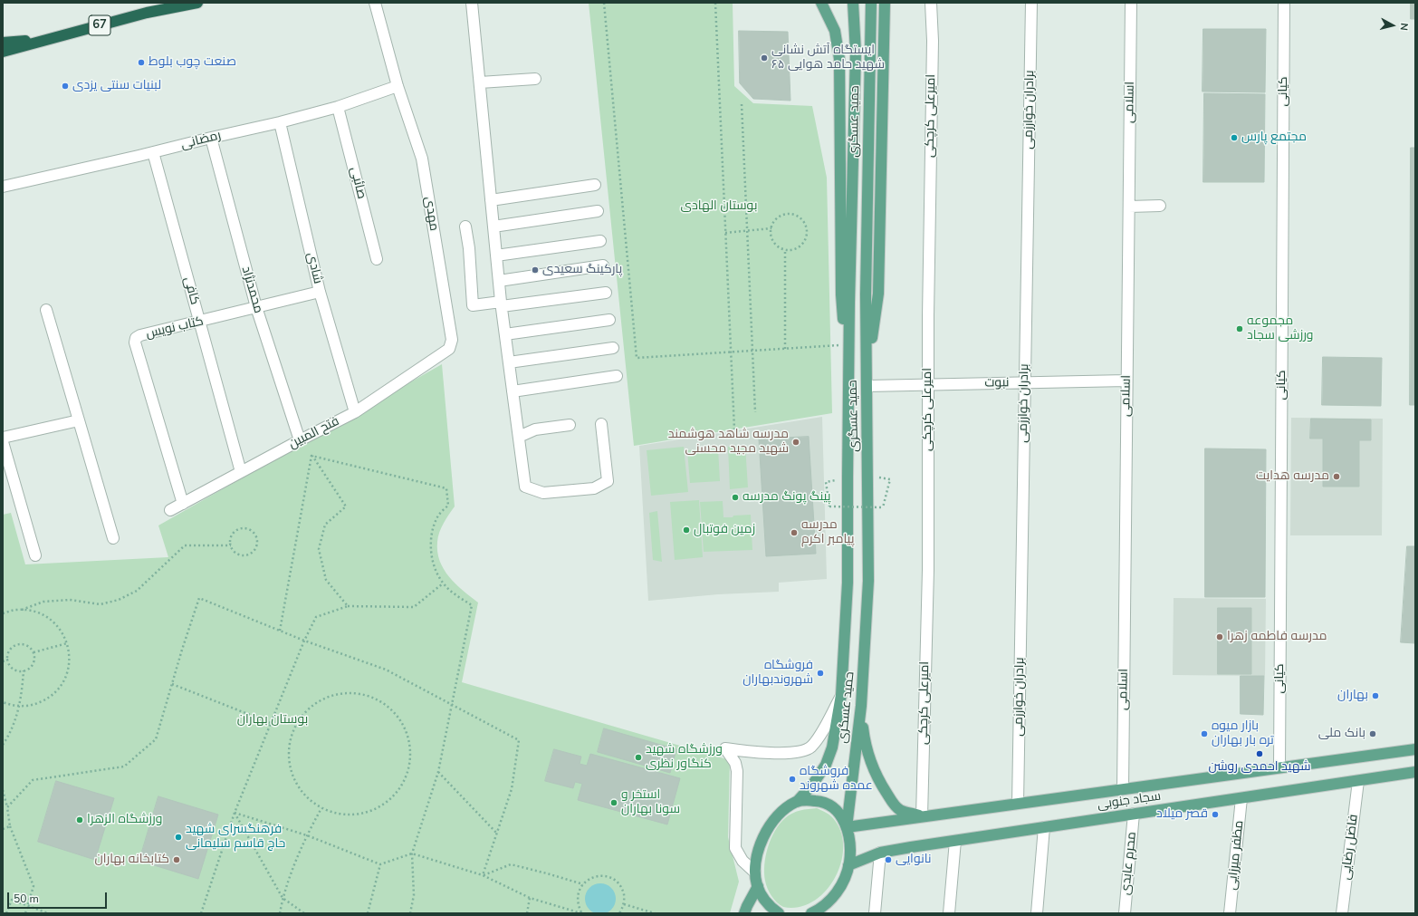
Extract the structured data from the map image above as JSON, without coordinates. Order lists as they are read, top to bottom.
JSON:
{
  "streets": {
    "highway": ["67"],
    "main road": ["حمید عسگری", "سجاد جنوبی"],
    "street": [
      "کیانی",
      "اسلامی",
      "برادران خوارزمی",
      "امیرعلی کرچکی",
      "رمضانی",
      "صائبی",
      "مهدی",
      "شادی",
      "محمدنژاد",
      "کافی",
      "کتاب نویس",
      "نبوت",
      "فتح المبین",
      "فاضل رضایی",
      "مظفر میرزایی",
      "محرم عابدی"
    ]
  },
  "crossings": [
    ["کیانی", "سجاد جنوبی"],
    ["اسلامی", "نبوت"],
    ["اسلامی", "سجاد جنوبی"],
    ["برادران خوارزمی", "نبوت"],
    ["برادران خوارزمی", "سجاد جنوبی"],
    ["امیرعلی کرچکی", "نبوت"],
    ["امیرعلی کرچکی", "سجاد جنوبی"],
    ["حمید عسگری", "نبوت"],
    ["حمید عسگری", "سجاد جنوبی"],
    ["رمضانی", "صائبی"],
    ["رمضانی", "مهدی"],
    ["رمضانی", "شادی"],
    ["رمضانی", "محمدنژاد"],
    ["رمضانی", "کافی"],
    ["مهدی", "فتح المبین"],
    ["شادی", "کتاب نویس"],
    ["شادی", "فتح المبین"],
    ["محمدنژاد", "کتاب نویس"],
    ["محمدنژاد", "فتح المبین"],
    ["کافی", "کتاب نویس"],
    ["کافی", "فتح المبین"],
    ["کتاب نویس", "فتح المبین"],
    ["سجاد جنوبی", "فاضل رضایی"],
    ["سجاد جنوبی", "مظفر میرزایی"],
    ["سجاد جنوبی", "محرم عابدی"]
  ],
  "parks": ["بوستان الهادی", "بوستان بهاران"],
  "places": [
    "ایستگاه آتش نشانی ۶۵ شهید حامد هوایی",
    "صنعت چوب بلوط",
    "لبنیات سنتی یزدی",
    "مجتمع پارس",
    "پارکینگ سعیدی",
    "مجموعه ورزشی سجاد",
    "مدرسه شاهد هوشمند شهید مجید محسنی",
    "مدرسه هدایت",
    "پینگ پونگ مدرسه",
    "زمین فوتبال",
    "مدرسه پیامبر اکرم",
    "مدرسه فاطمه زهرا",
    "فروشگاه شهروندبهاران",
    "بهاران",
    "بازار میوه تره بار بهاران",
    "بانک ملی",
    "شهید احمدی روشن",
    "ورزشگاه شهید کنگاور نظری",
    "فروشگاه عمده شهروند",
    "استخر و سونا بهاران",
    "قصر میلاد",
    "ورزشگاه الزهرا",
    "فرهنگسرای شهید حاج قاسم سلیمانی",
    "کتابخانه بهاران",
    "نانوایی"
  ],
  "scale_bar": "50 m",
  "north": "right"
}
